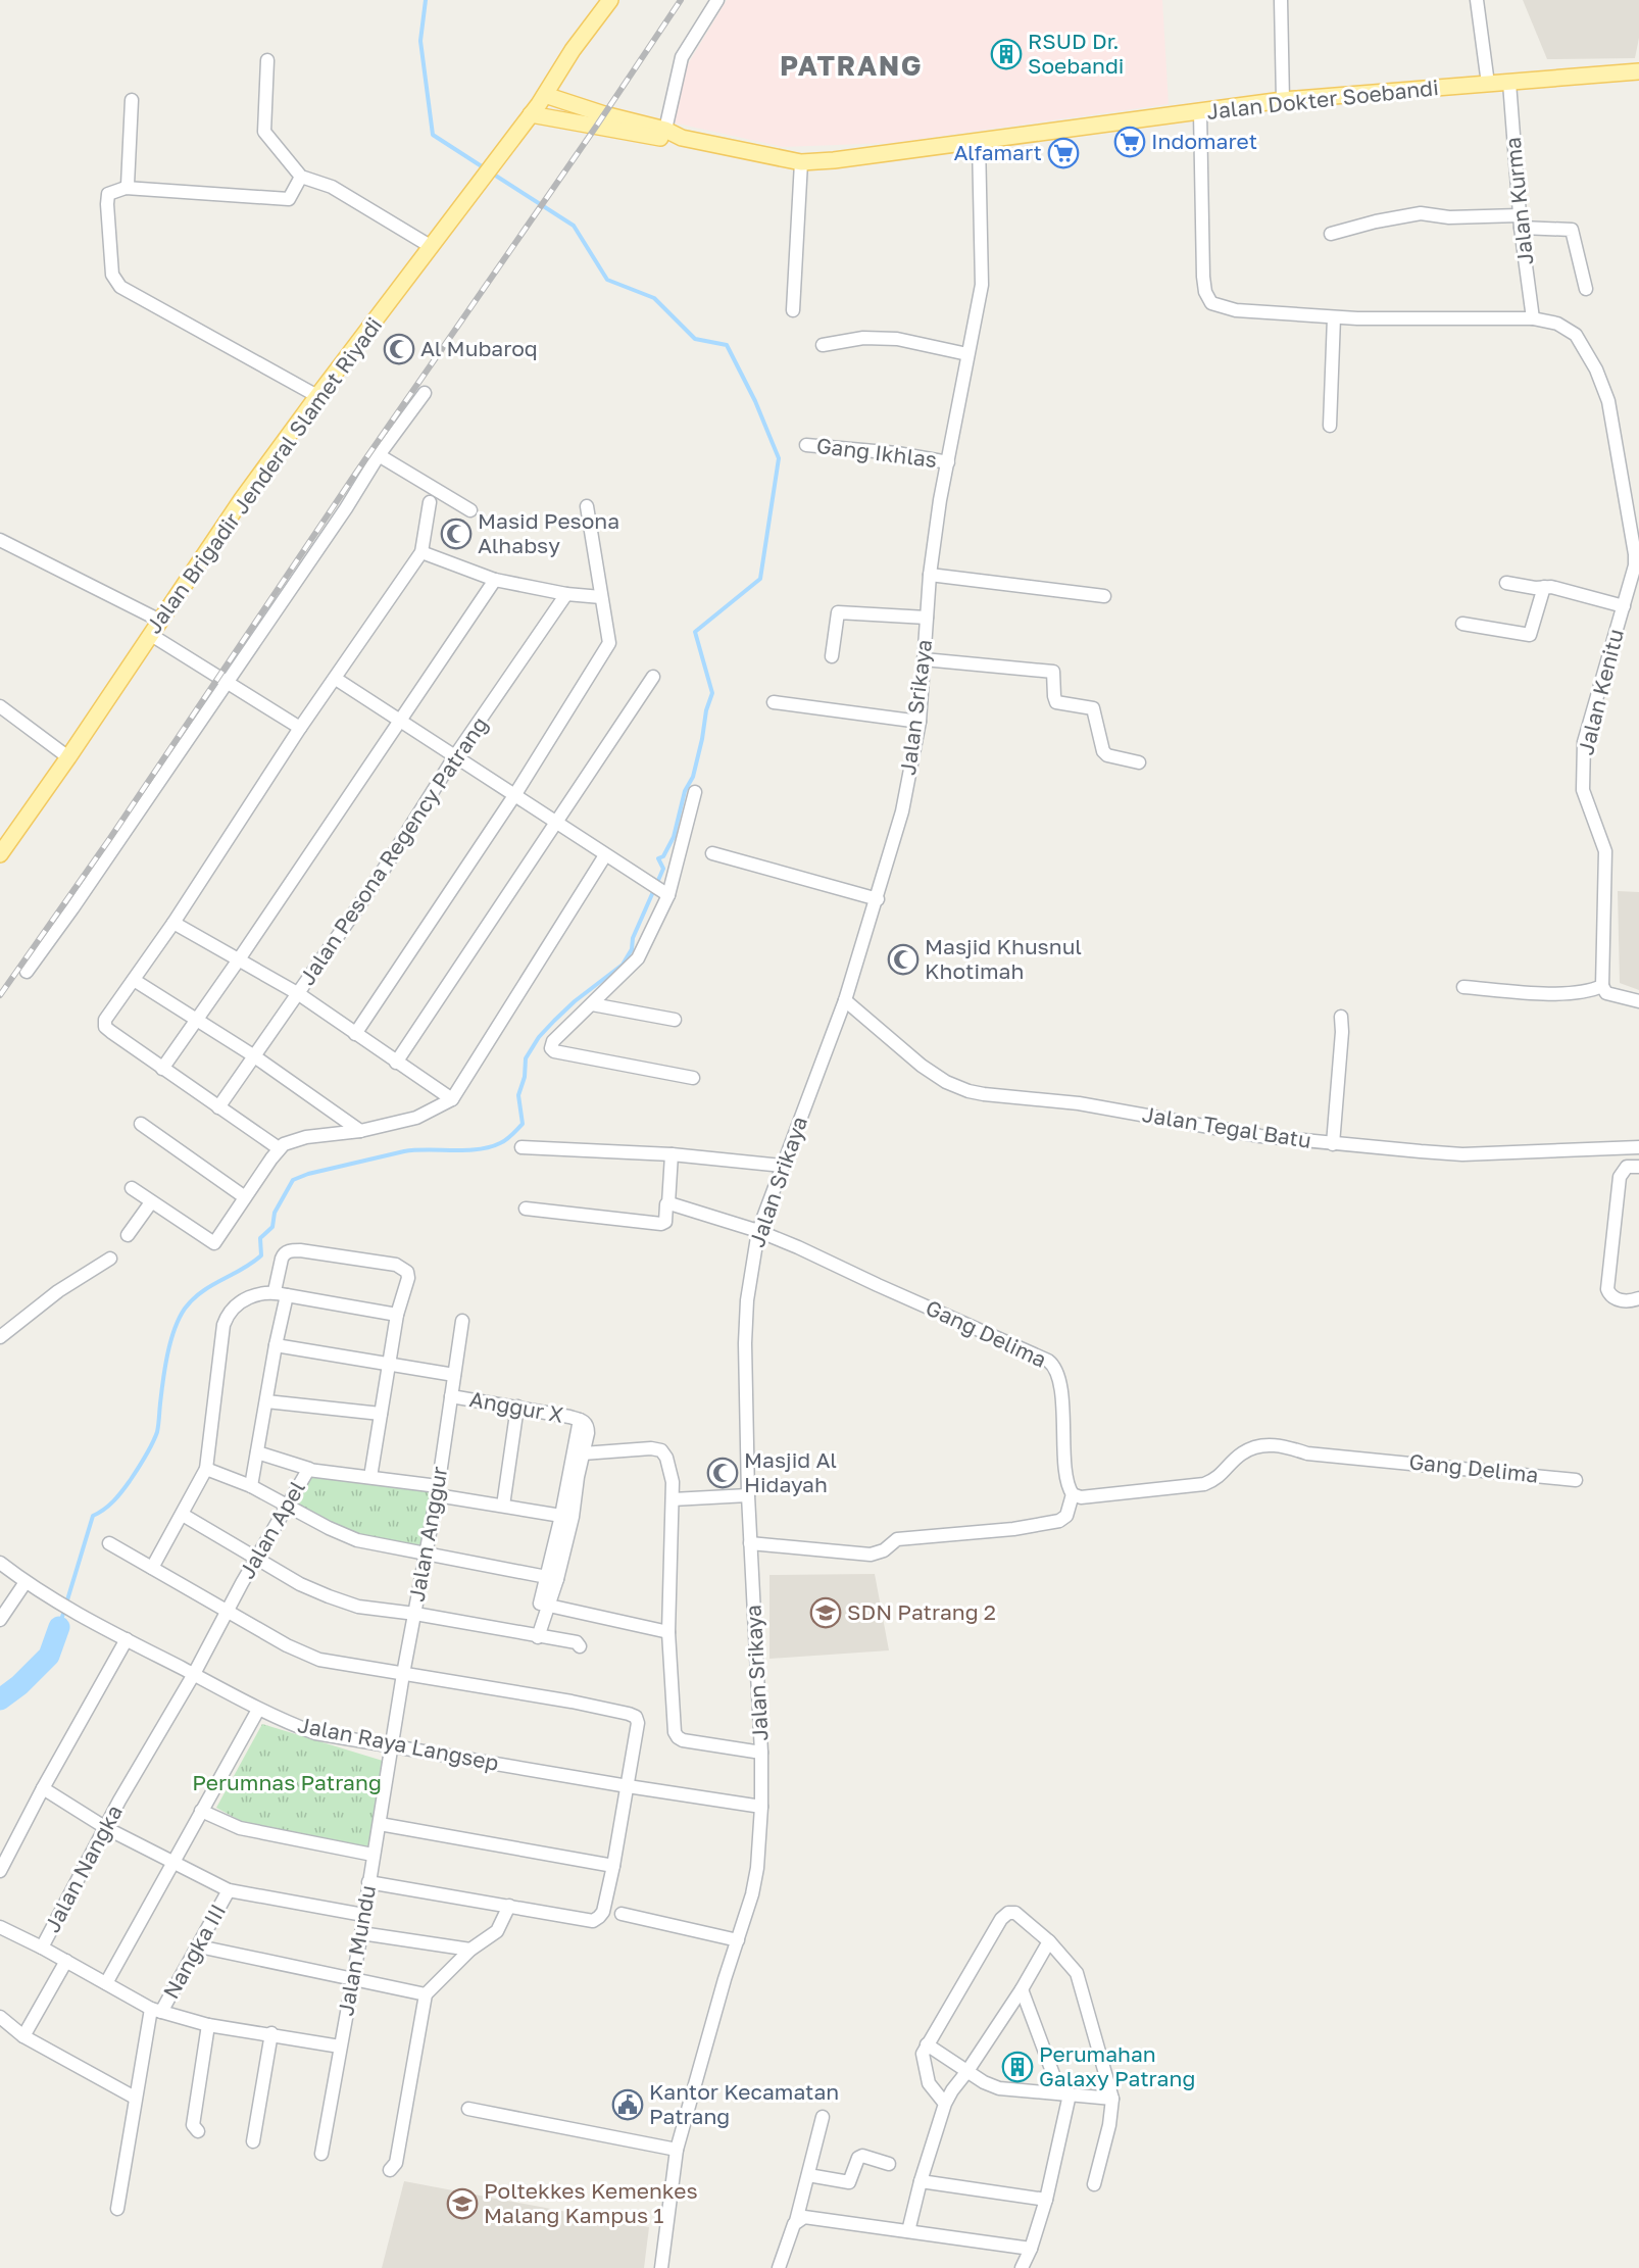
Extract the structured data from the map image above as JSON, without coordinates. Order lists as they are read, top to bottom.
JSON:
{
  "streets": {
    "main road": ["Jalan Dokter Soebandi", "Jalan Brigadir Jenderal Slamet Riyadi"],
    "street": [
      "Jalan Kurma",
      "Gang Ikhlas",
      "Jalan Kenitu",
      "Jalan Srikaya",
      "Jalan Pesona Regency Patrang",
      "Jalan Tegal Batu",
      "Gang Delima",
      "Anggur X",
      "Jalan Apel",
      "Jalan Anggur",
      "Jalan Raya Langsep",
      "Jalan Nangka",
      "Jalan Mundu",
      "Nangka III"
    ]
  },
  "crossings": [
    ["Jalan Dokter Soebandi", "Jalan Kurma"],
    ["Jalan Dokter Soebandi", "Jalan Brigadir Jenderal Slamet Riyadi"],
    ["Jalan Dokter Soebandi", "Jalan Kenitu"],
    ["Jalan Dokter Soebandi", "Jalan Srikaya"],
    ["Jalan Kurma", "Jalan Kenitu"],
    ["Gang Ikhlas", "Jalan Srikaya"],
    ["Jalan Srikaya", "Jalan Tegal Batu"],
    ["Jalan Srikaya", "Gang Delima"],
    ["Jalan Srikaya", "Jalan Raya Langsep"],
    ["Anggur X", "Jalan Anggur"],
    ["Jalan Apel", "Jalan Anggur"],
    ["Jalan Apel", "Jalan Raya Langsep"],
    ["Jalan Apel", "Jalan Nangka"],
    ["Jalan Anggur", "Jalan Raya Langsep"],
    ["Jalan Anggur", "Jalan Mundu"],
    ["Jalan Raya Langsep", "Jalan Nangka"],
    ["Jalan Raya Langsep", "Jalan Mundu"],
    ["Jalan Nangka", "Jalan Mundu"],
    ["Jalan Nangka", "Nangka III"]
  ],
  "districts": ["PATRANG"],
  "parks": ["Perumnas Patrang"],
  "places": {
    "building": ["RSUD Dr. Soebandi", "Perumahan Galaxy Patrang"],
    "supermarket": ["Indomaret", "Alfamart"],
    "mosque": [
      "Al Mubaroq",
      "Masid Pesona Alhabsy",
      "Masjid Khusnul Khotimah",
      "Masjid Al Hidayah"
    ],
    "school or university": ["SDN Patrang 2", "Poltekkes Kemenkes Malang Kampus 1"],
    "public building": ["Kantor Kecamatan Patrang"]
  }
}
